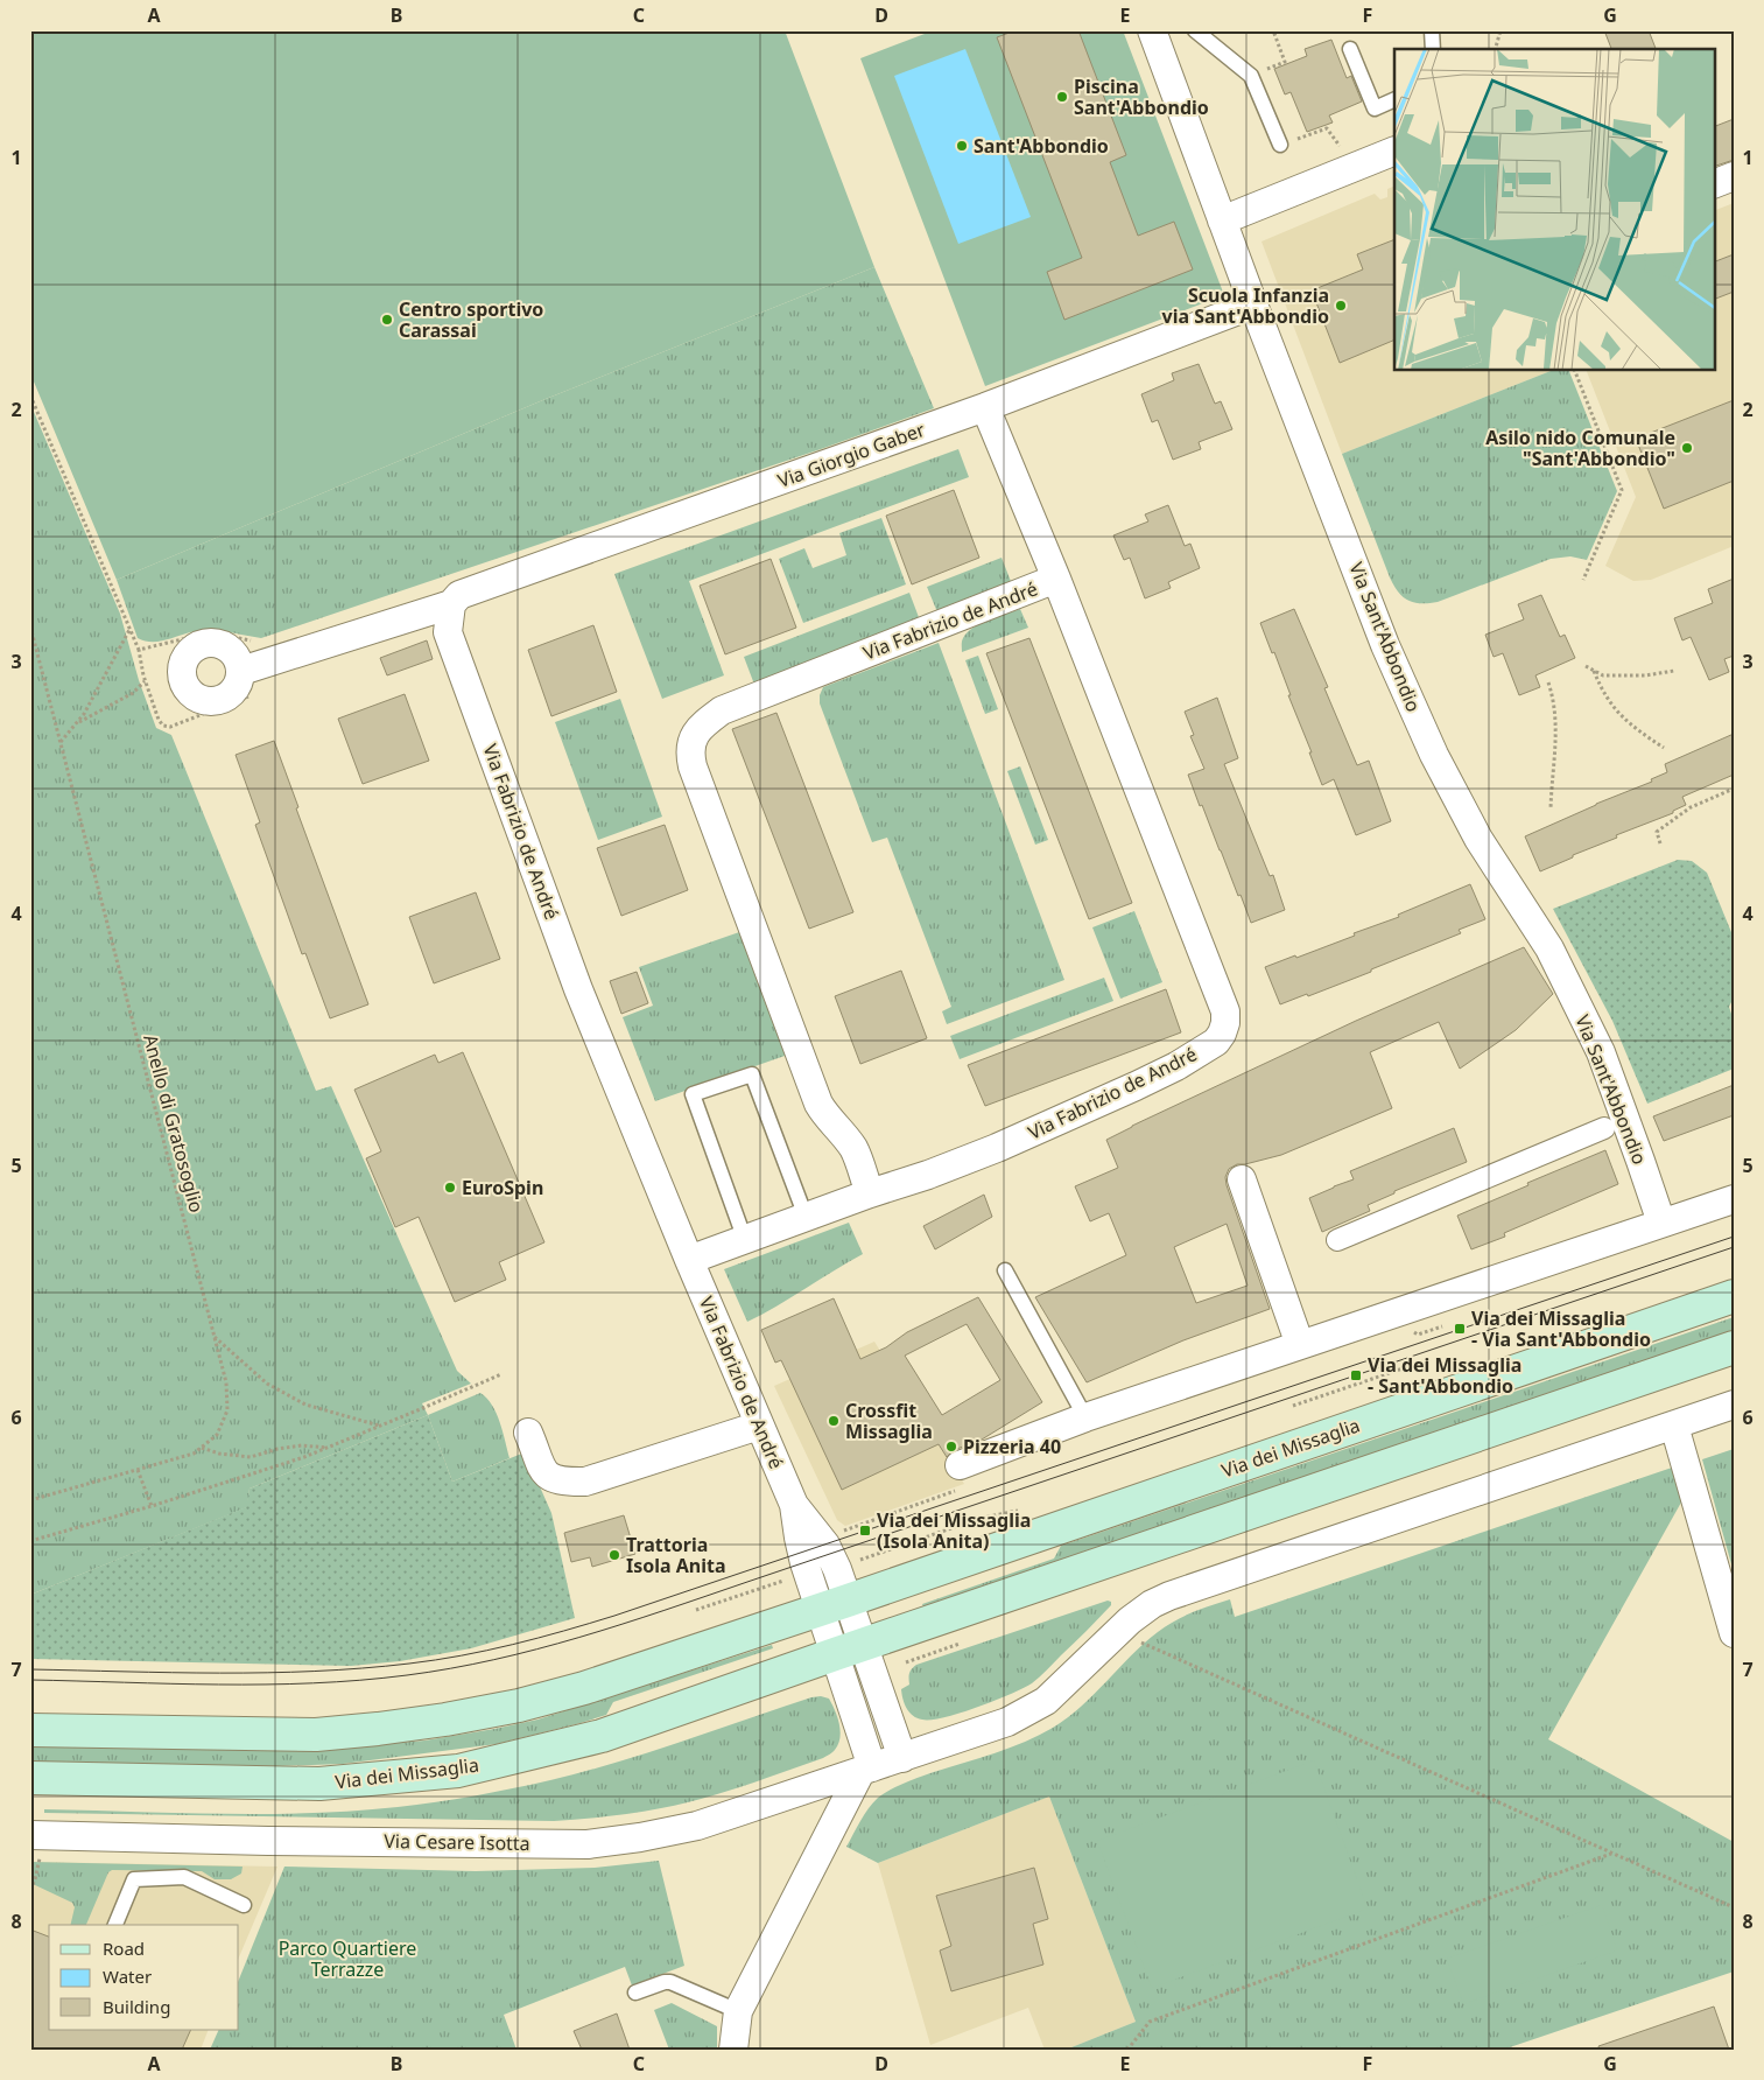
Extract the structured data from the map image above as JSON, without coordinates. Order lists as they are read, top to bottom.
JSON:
{
  "streets": {
    "main road": ["Via dei Missaglia"],
    "street": [
      "Via Giorgio Gaber",
      "Via Fabrizio de André",
      "Via Sant'Abbondio",
      "Via Cesare Isotta"
    ],
    "path": ["Anello di Gratosoglio"]
  },
  "crossings": [
    ["Via Giorgio Gaber", "Via Fabrizio de André"],
    ["Via Giorgio Gaber", "Via Sant'Abbondio"],
    ["Via Fabrizio de André", "Via dei Missaglia"]
  ],
  "parks": ["Parco Quartiere Terrazze"],
  "places": {
    "other": [
      "Piscina Sant'Abbondio",
      "Sant'Abbondio",
      "Scuola Infanzia via Sant'Abbondio",
      "Centro sportivo Carassai",
      "Asilo nido Comunale \"Sant'Abbondio\"",
      "EuroSpin",
      "Crossfit Missaglia",
      "Pizzeria 40",
      "Trattoria Isola Anita"
    ],
    "transit": ["Via dei Missaglia - Via Sant'Abbondio", "Via dei Missaglia - Sant'Abbondio", "Via dei Missaglia (Isola Anita)"]
  },
  "legend": ["Road", "Water", "Building"],
  "grid": {
    "columns": [
      "A",
      "B",
      "C",
      "D",
      "E",
      "F",
      "G"
    ],
    "rows": [
      "1",
      "2",
      "3",
      "4",
      "5",
      "6",
      "7",
      "8"
    ]
  }
}
